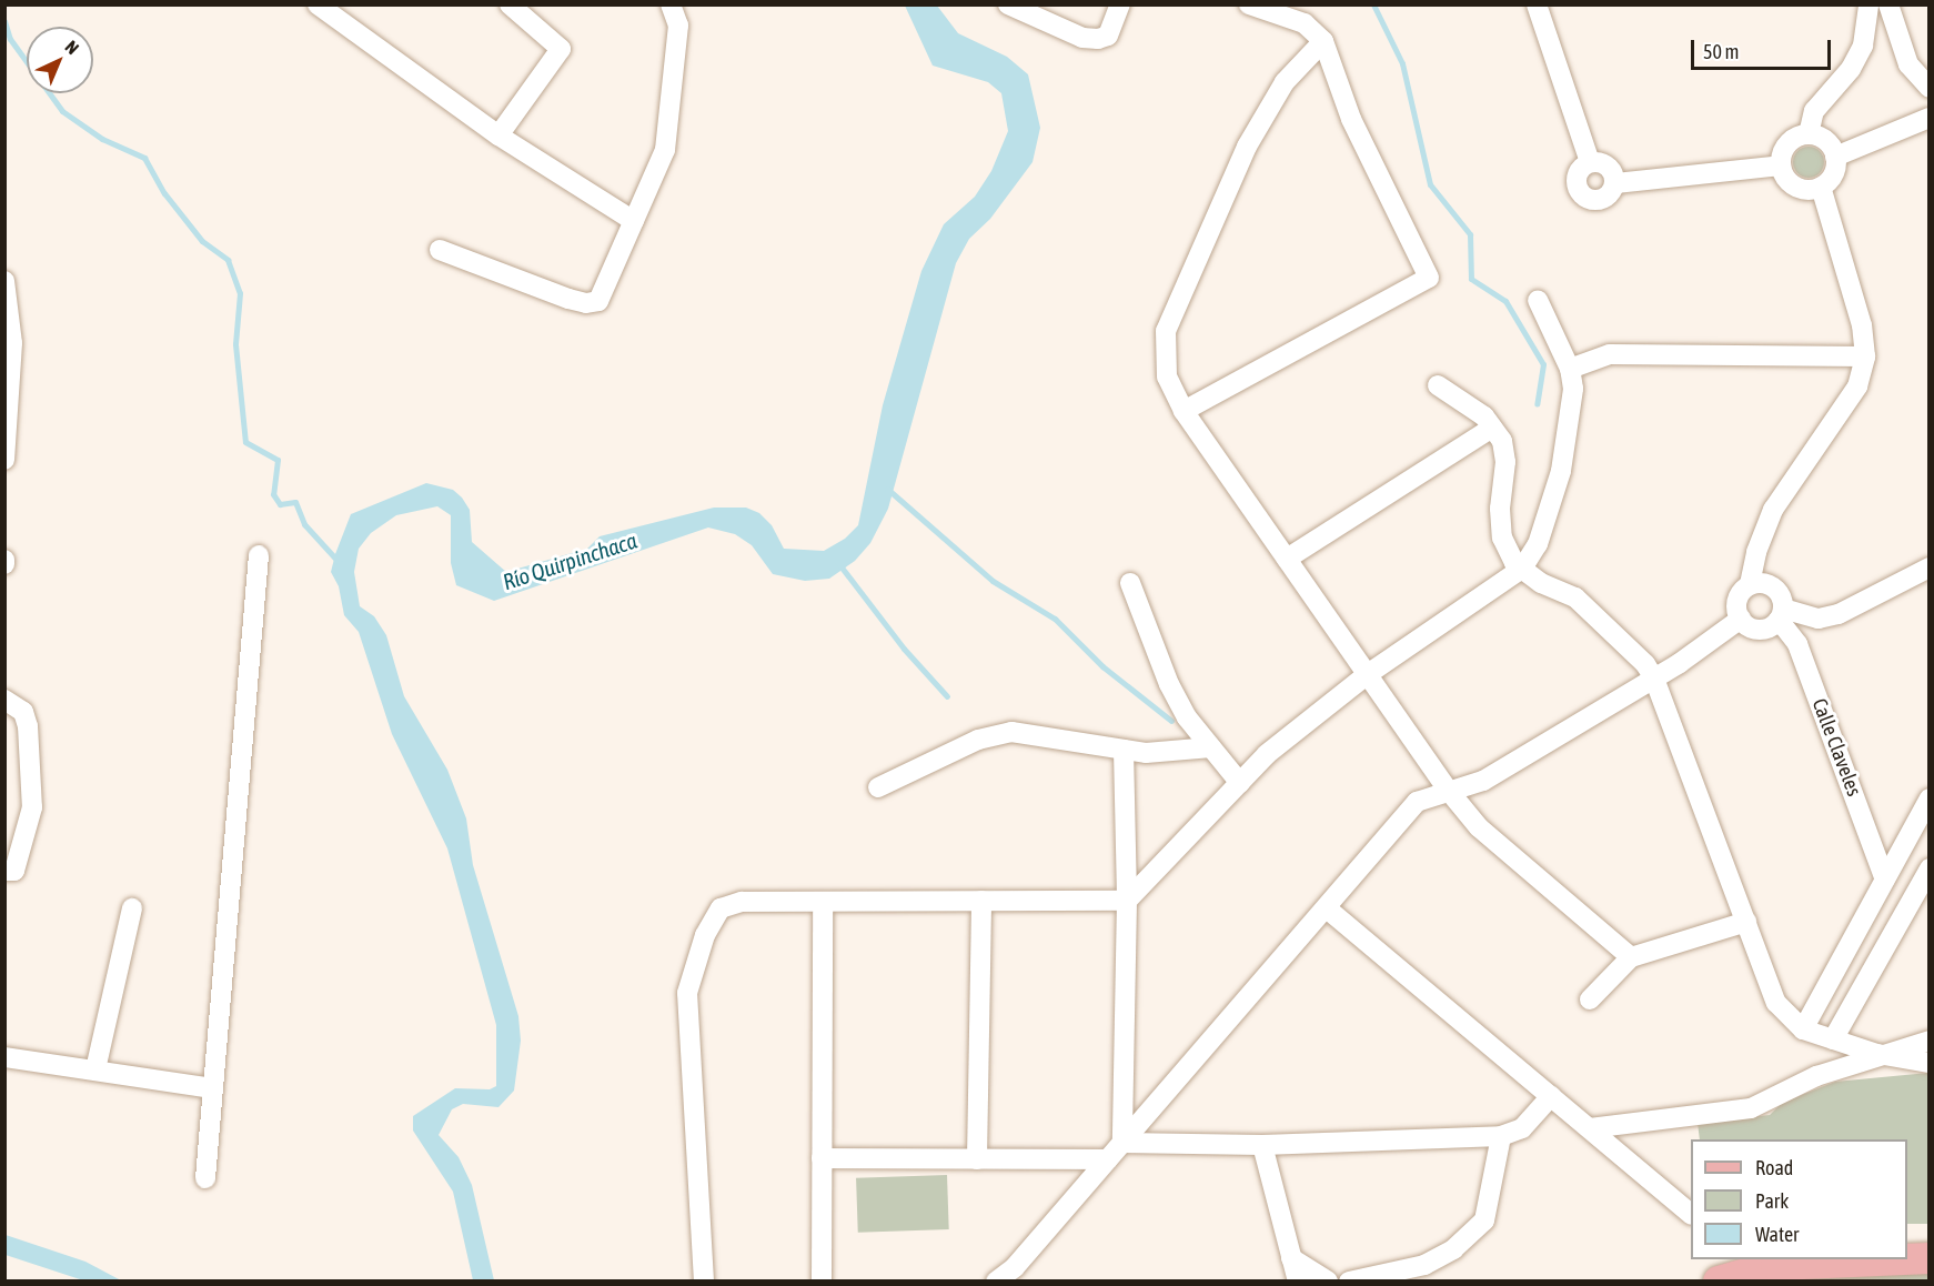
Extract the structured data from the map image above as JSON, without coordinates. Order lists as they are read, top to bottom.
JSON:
{
  "streets": {
    "street": ["Calle Claveles"]
  },
  "water": ["Río Quirpinchaca"],
  "legend": ["Road", "Park", "Water"],
  "scale_bar": "50 m",
  "north": "top right"
}
